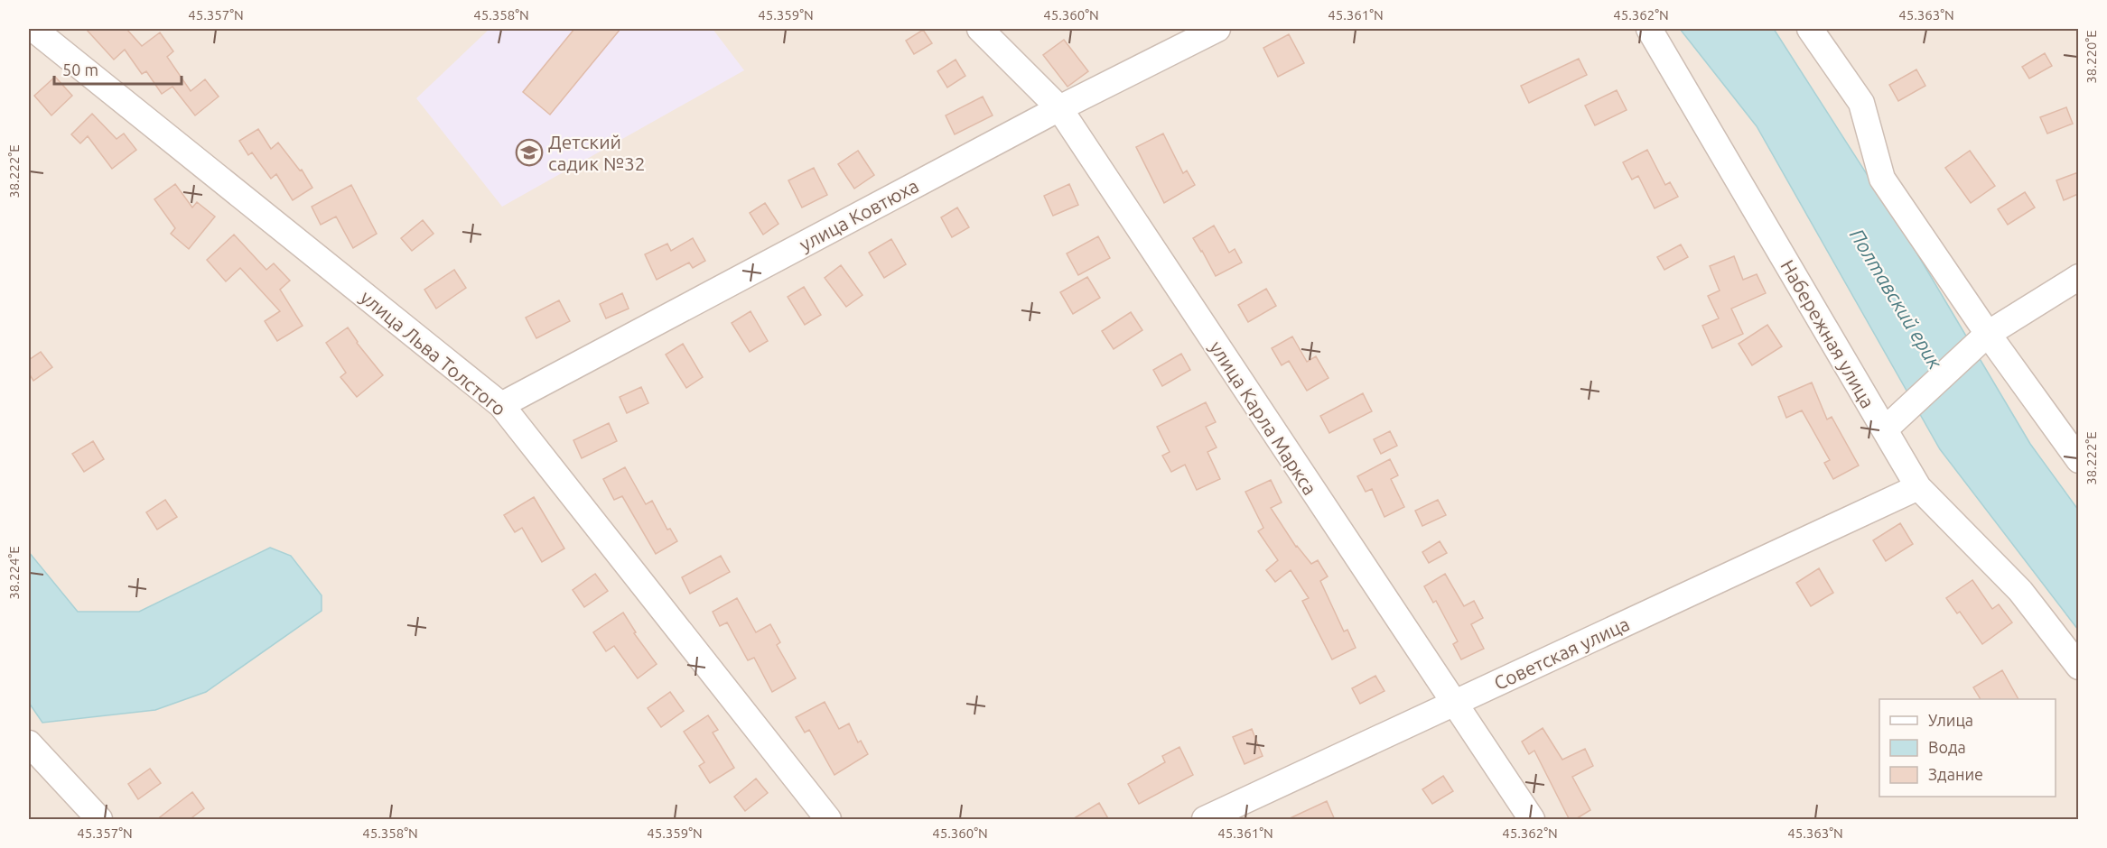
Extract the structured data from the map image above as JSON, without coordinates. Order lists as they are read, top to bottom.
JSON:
{
  "streets": {
    "street": [
      "улица Ковтюха",
      "Набережная улица",
      "улица Льва Толстого",
      "улица Карла Маркса",
      "Советская улица"
    ]
  },
  "crossings": [
    ["улица Ковтюха", "улица Льва Толстого"],
    ["улица Ковтюха", "улица Карла Маркса"],
    ["Набережная улица", "Советская улица"],
    ["улица Карла Маркса", "Советская улица"]
  ],
  "water": ["Полтавский ерик"],
  "places": {
    "school or university": ["Детский садик №32"]
  },
  "legend": ["Улица", "Вода", "Здание"],
  "scale_bar": "50 m",
  "coordinates": [
    "45.357°N",
    "45.358°N",
    "45.359°N",
    "45.360°N",
    "45.361°N",
    "45.362°N",
    "45.363°N",
    "38.220°E",
    "38.222°E",
    "38.224°E"
  ]
}
